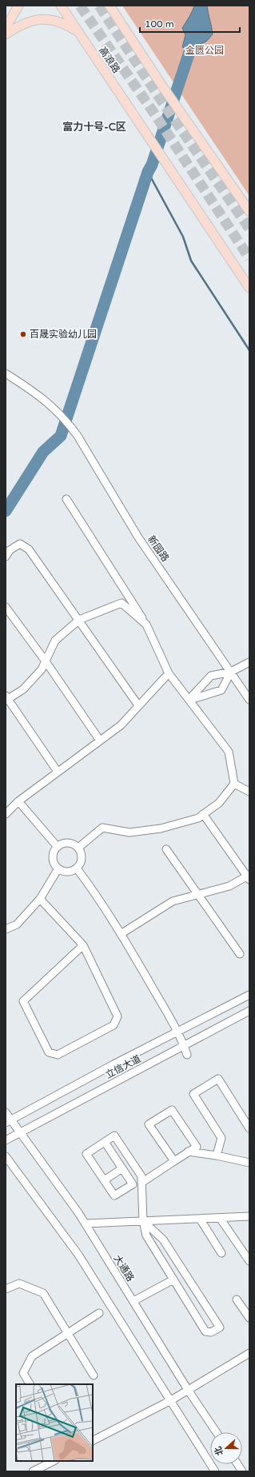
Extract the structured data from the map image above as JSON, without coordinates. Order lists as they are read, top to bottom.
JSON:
{
  "streets": {
    "main road": ["高浪路"],
    "street": ["新园路", "立信大道", "大通路"]
  },
  "crossings": [
    ["立信大道", "大通路"]
  ],
  "districts": ["富力十号-C区"],
  "parks": ["金匮公园"],
  "places": ["百晟实验幼儿园"],
  "scale_bar": "100 m",
  "north": "left"
}
